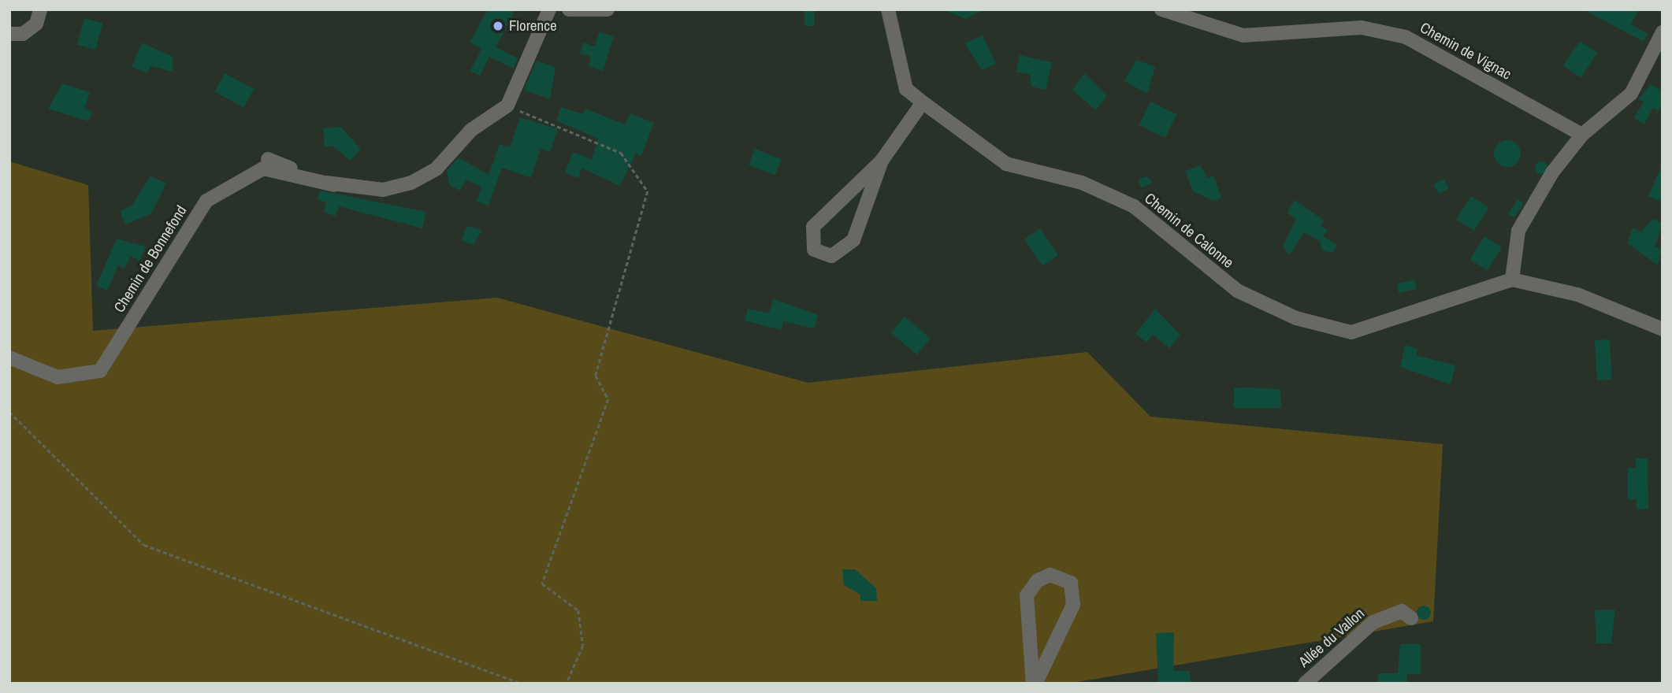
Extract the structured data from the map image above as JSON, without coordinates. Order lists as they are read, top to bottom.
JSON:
{
  "streets": {
    "street": [
      "Chemin de Vignac",
      "Chemin de Calonne",
      "Chemin de Bonnefond",
      "Allée du Vallon"
    ]
  },
  "places": ["Florence"]
}
